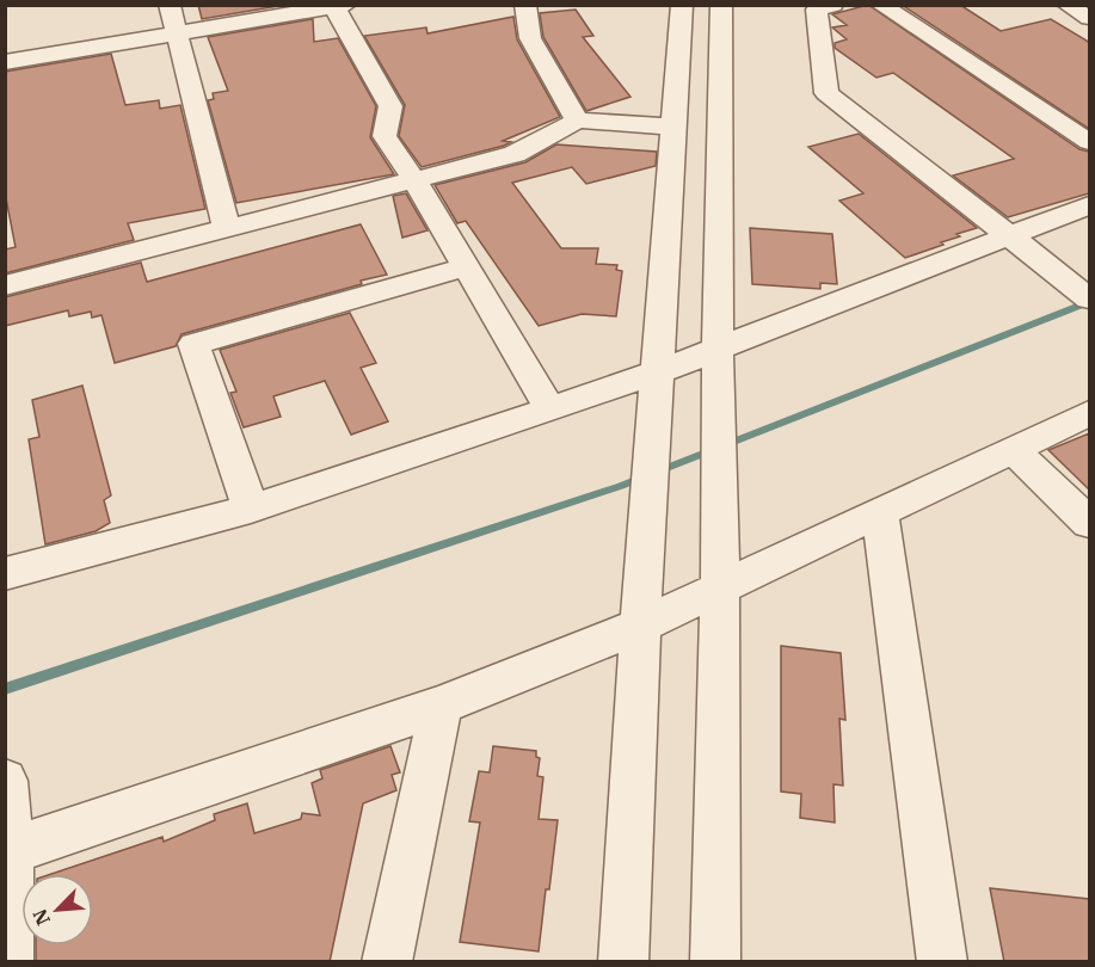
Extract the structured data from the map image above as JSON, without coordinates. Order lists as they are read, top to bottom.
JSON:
{
  "north": "bottom left"
}
